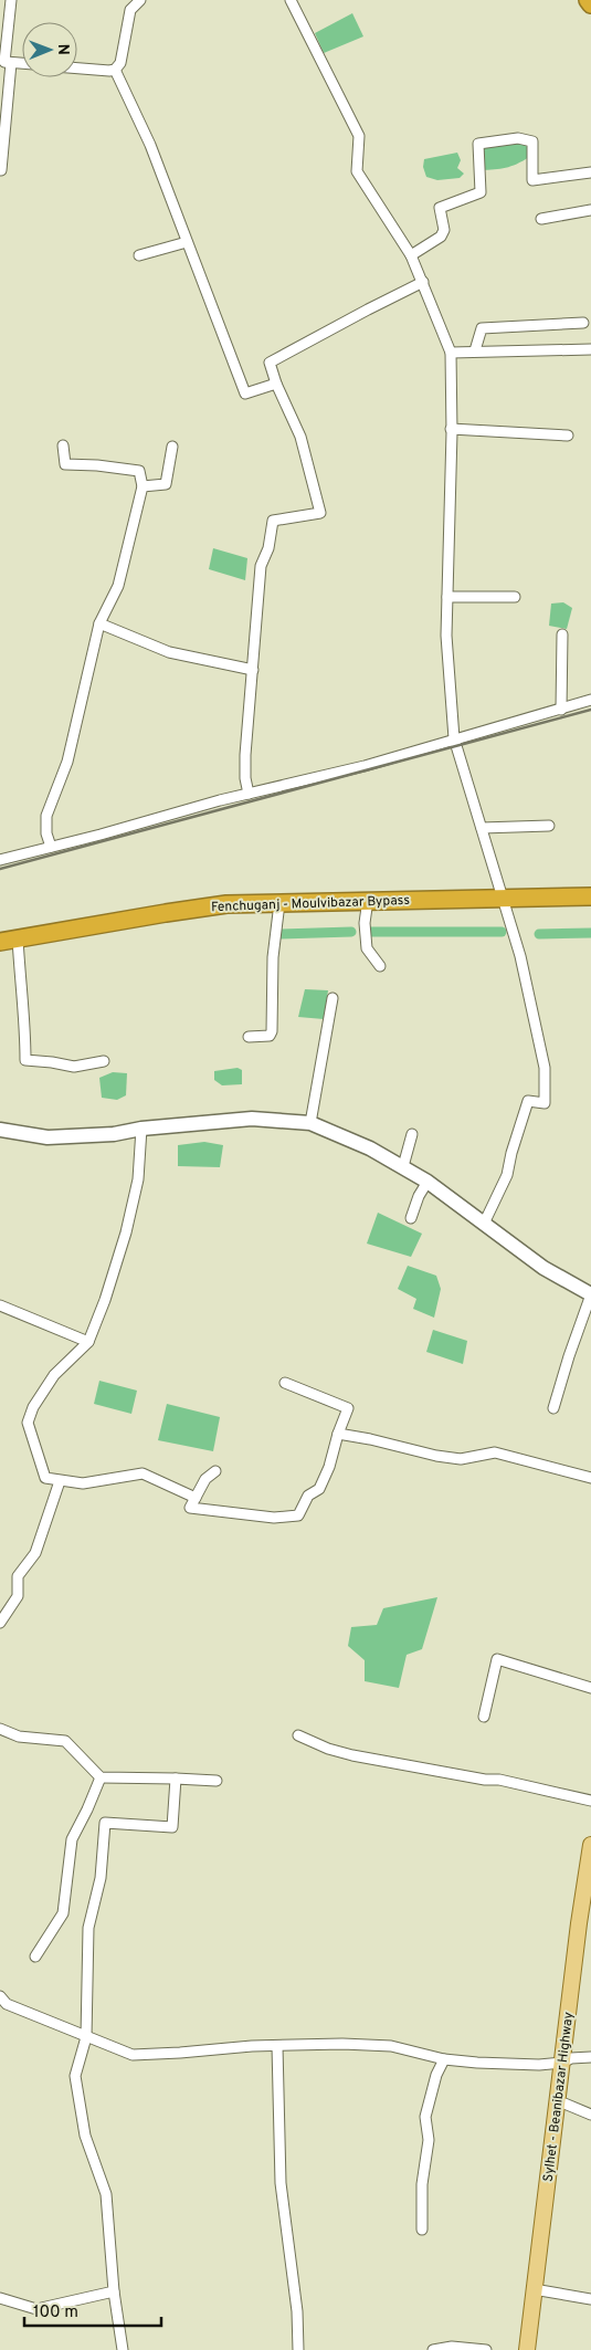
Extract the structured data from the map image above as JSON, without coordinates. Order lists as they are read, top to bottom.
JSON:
{
  "streets": {
    "highway": ["Fenchuganj - Moulvibazar Bypass"],
    "main road": ["Sylhet - Beanibazar Highway"]
  },
  "scale_bar": "100 m",
  "north": "right"
}
